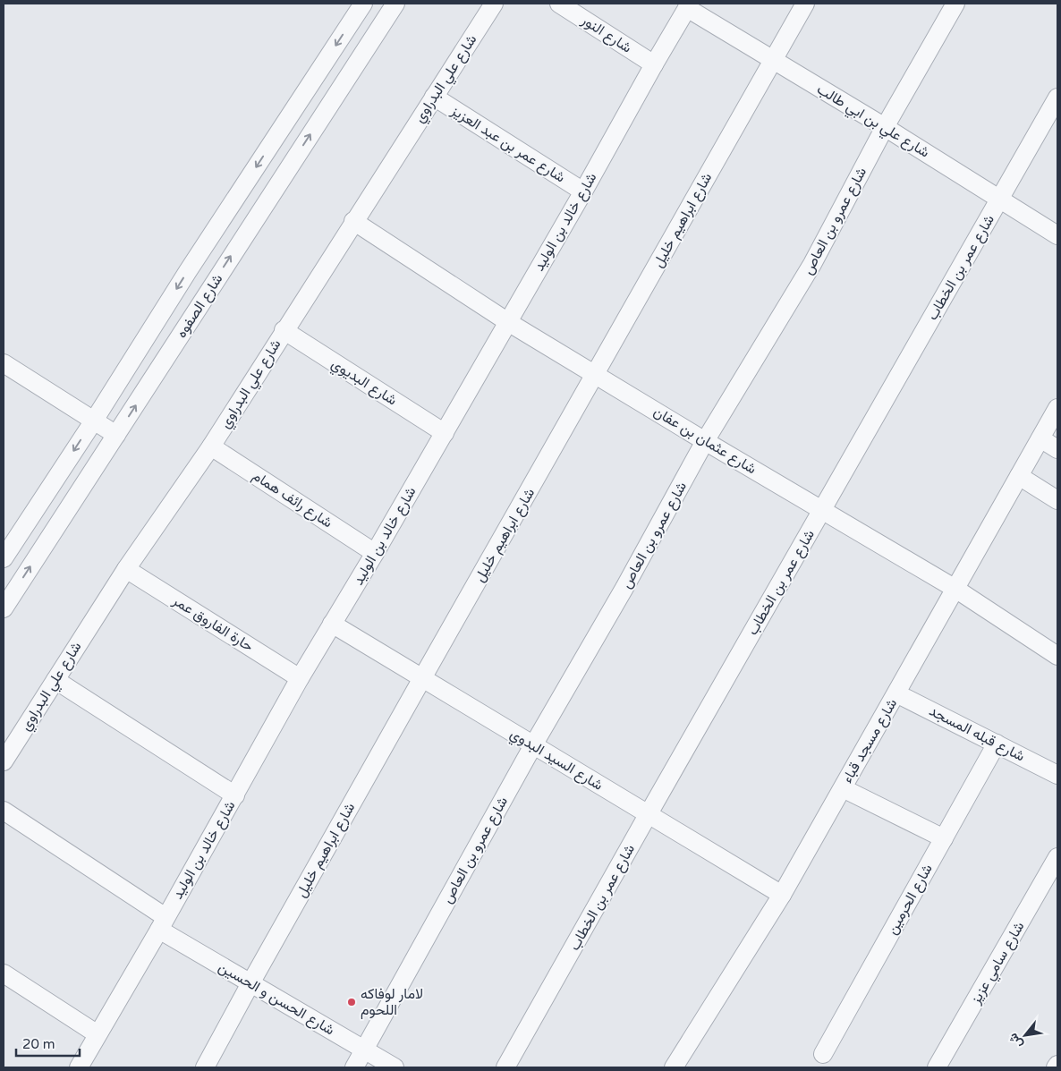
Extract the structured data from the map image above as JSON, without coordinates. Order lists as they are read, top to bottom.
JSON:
{
  "streets": {
    "street": [
      "شارع النور",
      "شارع علي البدراوي",
      "شارع علي بن ابي طالب",
      "شارع عمر بن عبد العزيز",
      "شارع ابراهيم خليل",
      "شارع عمرو بن العاص",
      "شارع خالد بن الوليد",
      "شارع عمر بن الخطاب",
      "شارع الصفوه",
      "شارع البديوي",
      "شارع عثمان بن عفان",
      "شارع رائف همام",
      "حارة الفاروق عمر",
      "شارع قبله المسجد",
      "شارع مسجد قباء",
      "شارع السيد البدوي",
      "شارع الحرمين",
      "شارع سامي عزيز",
      "شارع الحسن و الحسين"
    ]
  },
  "crossings": [
    ["شارع النور", "شارع خالد بن الوليد"],
    ["شارع علي البدراوي", "شارع عمر بن عبد العزيز"],
    ["شارع علي البدراوي", "شارع البديوي"],
    ["شارع علي البدراوي", "شارع عثمان بن عفان"],
    ["شارع علي البدراوي", "شارع رائف همام"],
    ["شارع علي البدراوي", "حارة الفاروق عمر"],
    ["شارع علي بن ابي طالب", "شارع ابراهيم خليل"],
    ["شارع علي بن ابي طالب", "شارع عمرو بن العاص"],
    ["شارع علي بن ابي طالب", "شارع خالد بن الوليد"],
    ["شارع علي بن ابي طالب", "شارع عمر بن الخطاب"],
    ["شارع عمر بن عبد العزيز", "شارع خالد بن الوليد"],
    ["شارع ابراهيم خليل", "شارع عثمان بن عفان"],
    ["شارع ابراهيم خليل", "شارع السيد البدوي"],
    ["شارع ابراهيم خليل", "شارع الحسن و الحسين"],
    ["شارع عمرو بن العاص", "شارع عثمان بن عفان"],
    ["شارع عمرو بن العاص", "شارع السيد البدوي"],
    ["شارع عمرو بن العاص", "شارع الحسن و الحسين"],
    ["شارع خالد بن الوليد", "شارع البديوي"],
    ["شارع خالد بن الوليد", "شارع عثمان بن عفان"],
    ["شارع خالد بن الوليد", "شارع رائف همام"],
    ["شارع خالد بن الوليد", "حارة الفاروق عمر"],
    ["شارع خالد بن الوليد", "شارع السيد البدوي"],
    ["شارع خالد بن الوليد", "شارع الحسن و الحسين"],
    ["شارع عمر بن الخطاب", "شارع عثمان بن عفان"],
    ["شارع عمر بن الخطاب", "شارع السيد البدوي"],
    ["شارع عثمان بن عفان", "شارع مسجد قباء"],
    ["شارع قبله المسجد", "شارع مسجد قباء"],
    ["شارع قبله المسجد", "شارع الحرمين"],
    ["شارع مسجد قباء", "شارع السيد البدوي"]
  ],
  "places": ["لامار لوفاكه اللحوم"],
  "scale_bar": "20 m",
  "north": "bottom left"
}
